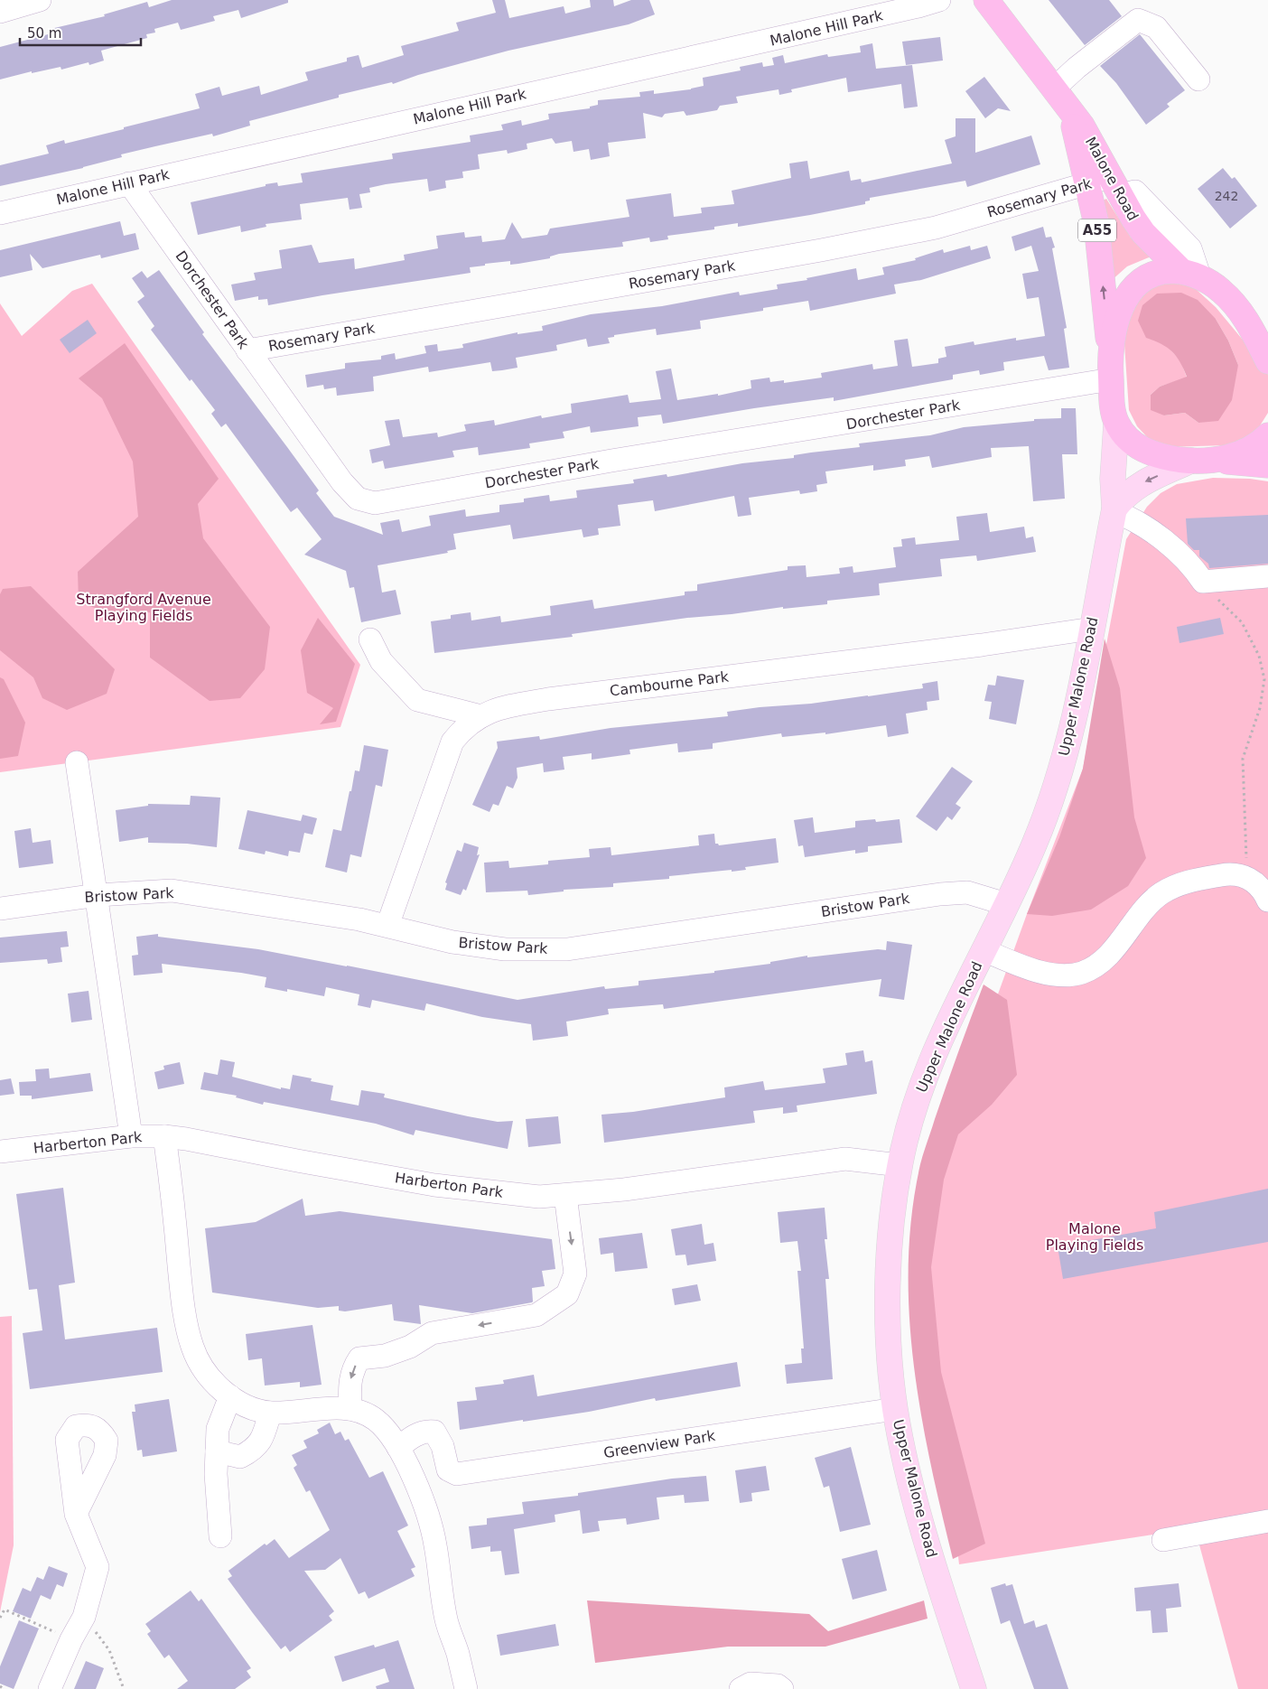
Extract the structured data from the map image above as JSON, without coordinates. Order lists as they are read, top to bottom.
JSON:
{
  "streets": {
    "highway": ["Malone Road", "A55"],
    "main road": ["Upper Malone Road"],
    "street": [
      "Malone Hill Park",
      "Rosemary Park",
      "Dorchester Park",
      "Cambourne Park",
      "Bristow Park",
      "Harberton Park",
      "Greenview Park"
    ]
  },
  "crossings": [
    ["Malone Hill Park", "Dorchester Park"],
    ["Malone Road", "Rosemary Park"],
    ["Malone Road", "A55"],
    ["Rosemary Park", "A55"],
    ["Rosemary Park", "Dorchester Park"],
    ["A55", "Dorchester Park"],
    ["A55", "Upper Malone Road"],
    ["Cambourne Park", "Upper Malone Road"],
    ["Cambourne Park", "Bristow Park"],
    ["Upper Malone Road", "Bristow Park"],
    ["Upper Malone Road", "Harberton Park"],
    ["Upper Malone Road", "Greenview Park"]
  ],
  "parks": ["Strangford Avenue Playing Fields", "Malone Playing Fields"],
  "house_numbers": ["242"],
  "scale_bar": "50 m"
}
